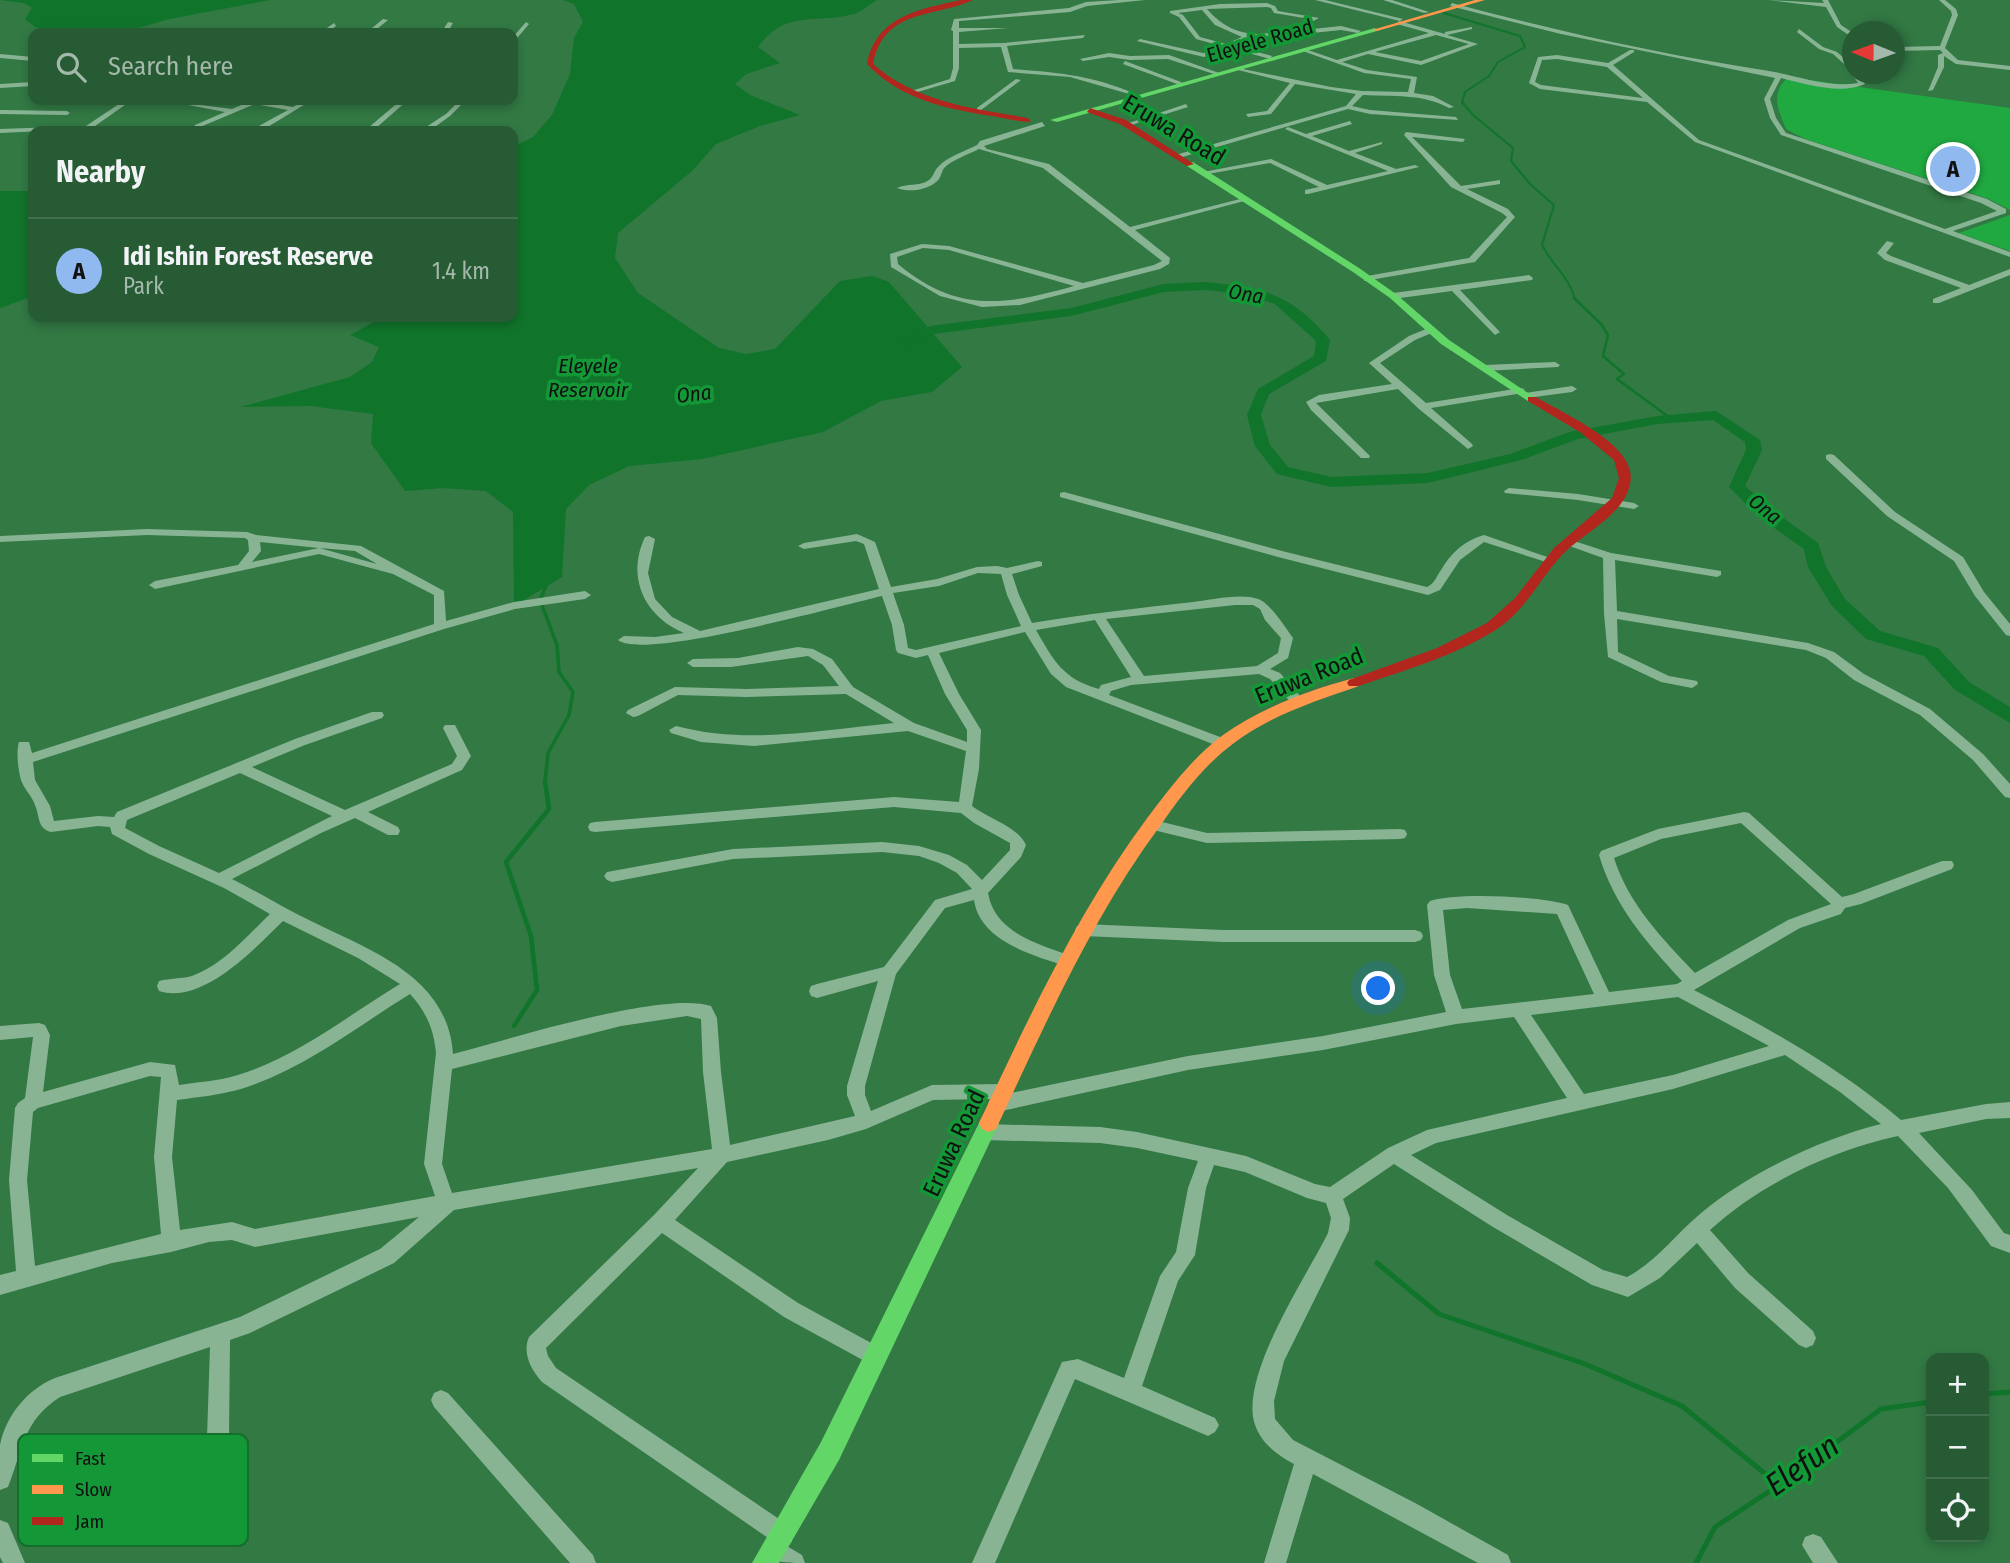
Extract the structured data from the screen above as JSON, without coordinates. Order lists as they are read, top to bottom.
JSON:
{
  "streets": {
    "main road": ["Eleyele Road", "Eruwa Road"]
  },
  "crossings": [
    ["Eleyele Road", "Eruwa Road"]
  ],
  "water": ["Ona", "Eleyele Reservoir", "Elefun"],
  "legend": ["Fast", "Slow", "Jam"],
  "north": "left",
  "page": {
    "search": "Search here",
    "heading": "Nearby",
    "pins": "A",
    "list": [
      {
        "mark": "A",
        "name": "Idi Ishin Forest Reserve",
        "note": "Park",
        "value": "1.4 km"
      }
    ],
    "map_buttons": ["+", "−"]
  }
}
